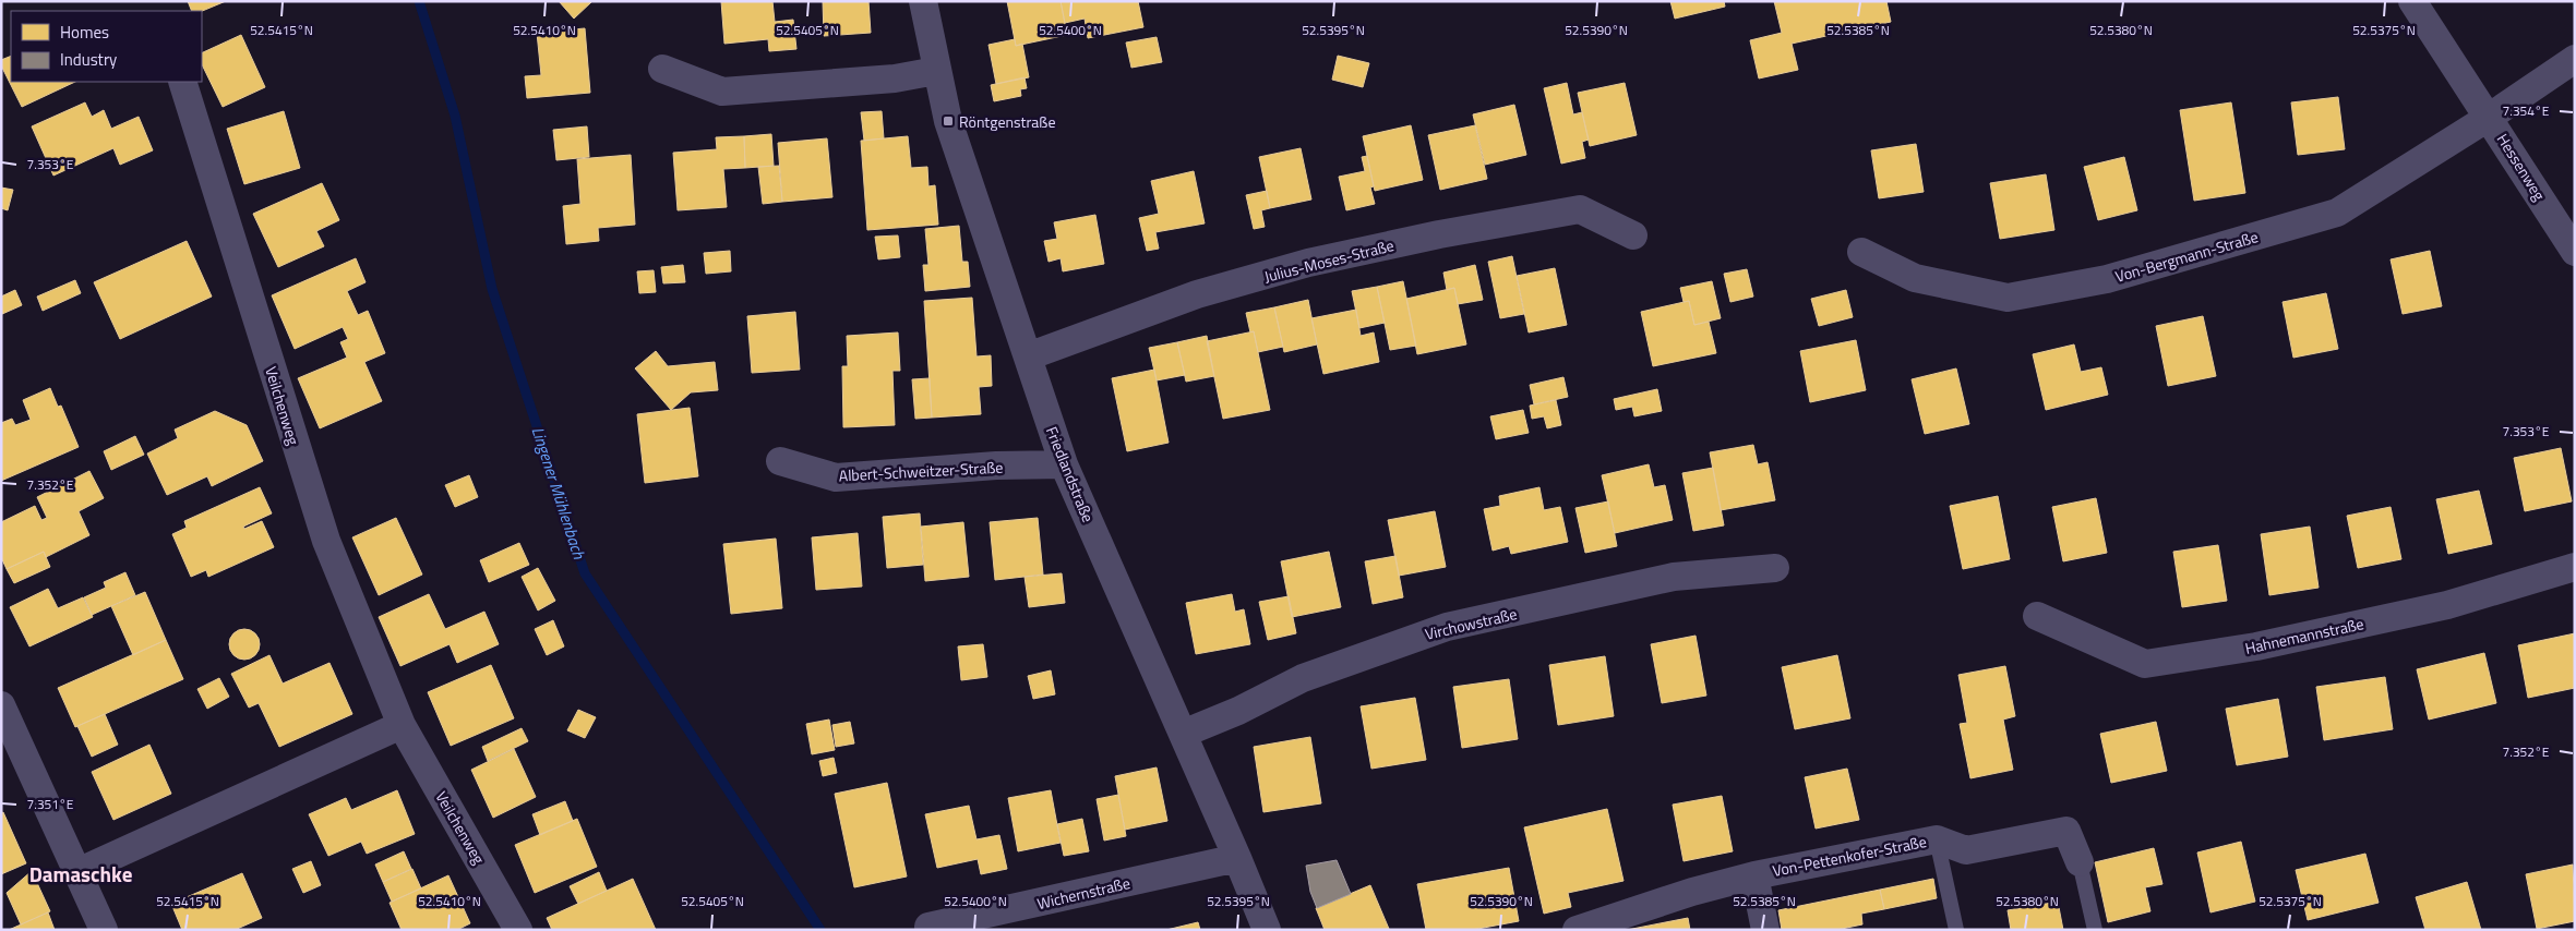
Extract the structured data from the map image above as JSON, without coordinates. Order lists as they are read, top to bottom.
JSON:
{
  "streets": {
    "street": [
      "Hessenweg",
      "Von-Bergmann-Straße",
      "Julius-Moses-Straße",
      "Veilchenweg",
      "Albert-Schweitzer-Straße",
      "Friedlandstraße",
      "Virchowstraße",
      "Hahnemannstraße",
      "Von-Pettenkofer-Straße",
      "Wichernstraße"
    ]
  },
  "crossings": [
    ["Hessenweg", "Von-Bergmann-Straße"],
    ["Julius-Moses-Straße", "Friedlandstraße"],
    ["Albert-Schweitzer-Straße", "Friedlandstraße"],
    ["Friedlandstraße", "Virchowstraße"],
    ["Friedlandstraße", "Wichernstraße"]
  ],
  "districts": ["Damaschke"],
  "water": ["Lingener Mühlenbach"],
  "places": {
    "transit": ["Röntgenstraße"]
  },
  "legend": ["Homes", "Industry"],
  "coordinates": [
    "52.5415°N",
    "52.5410°N",
    "52.5405°N",
    "52.5400°N",
    "52.5395°N",
    "52.5390°N",
    "52.5385°N",
    "52.5380°N",
    "52.5375°N",
    "7.354°E",
    "7.353°E",
    "7.352°E",
    "7.351°E"
  ]
}
